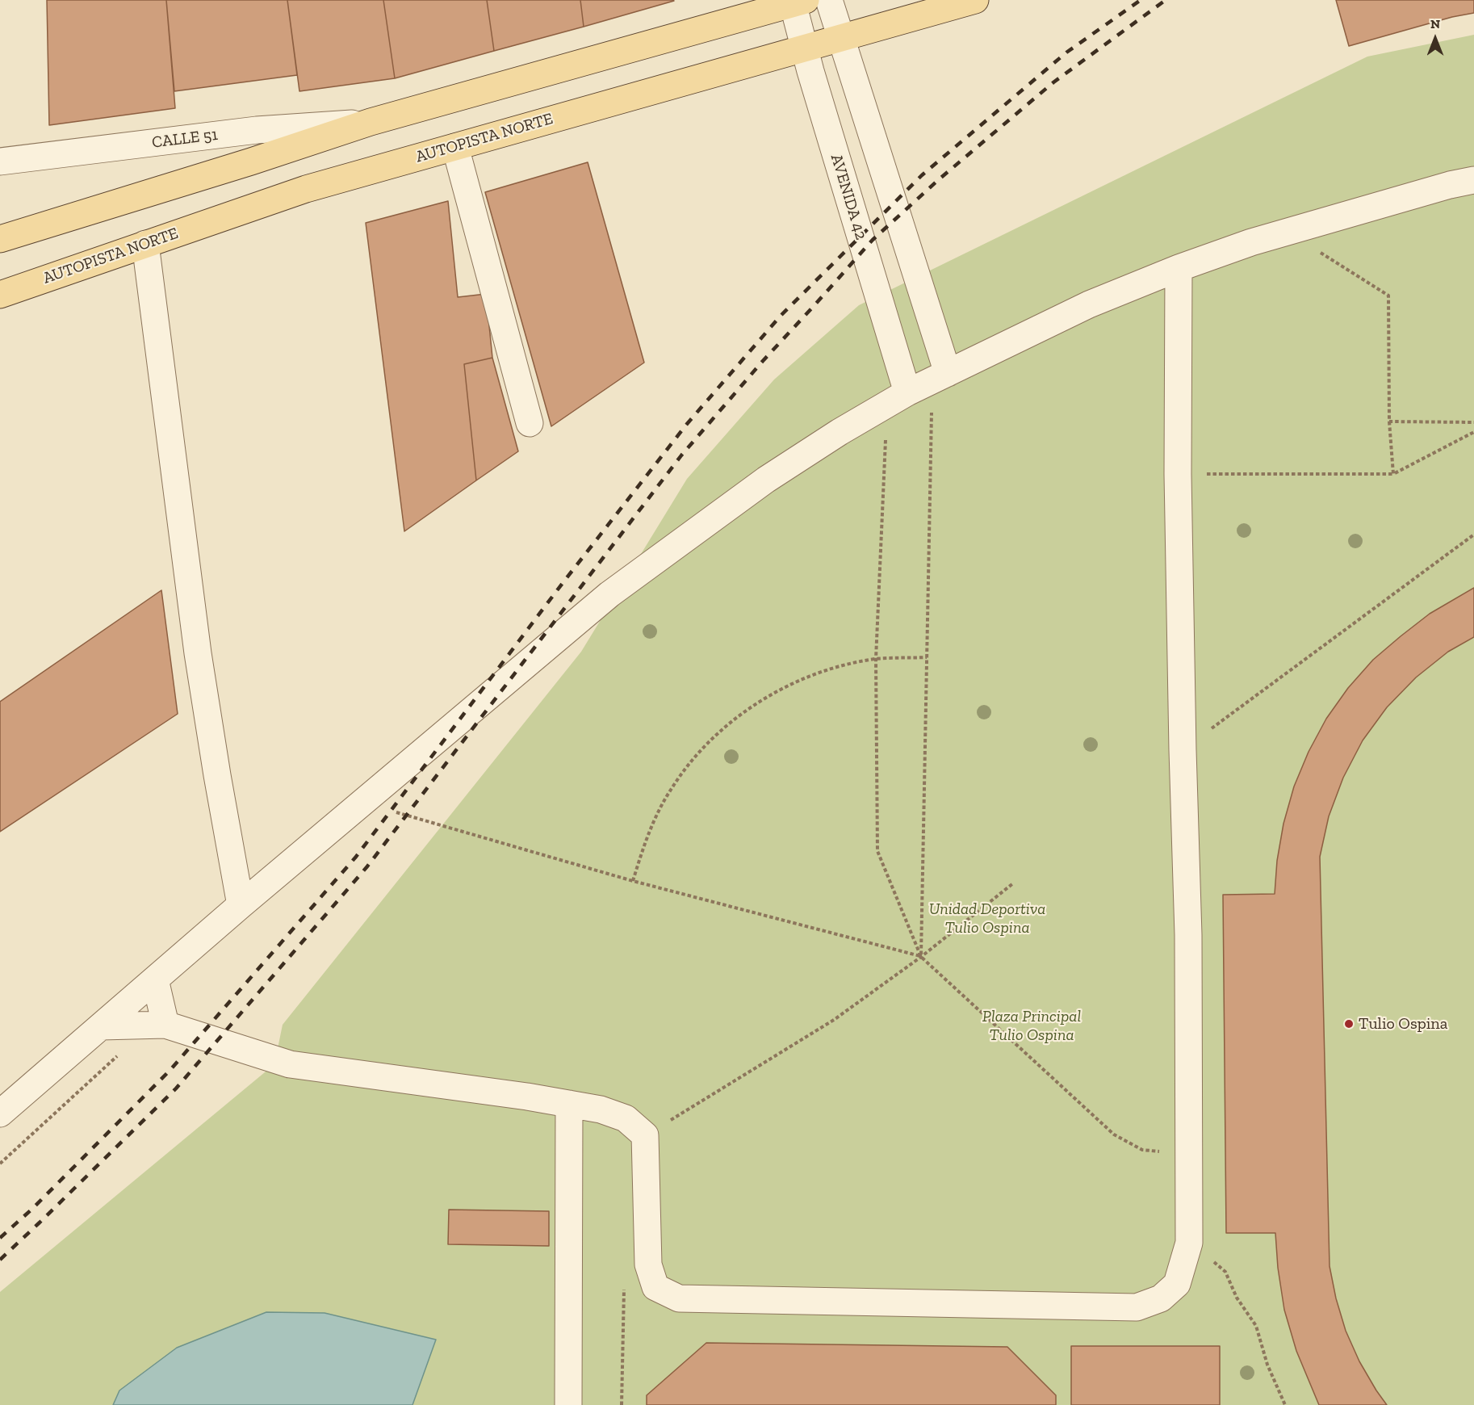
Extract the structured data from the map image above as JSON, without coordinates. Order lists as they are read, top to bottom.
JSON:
{
  "streets": {
    "main road": ["AUTOPISTA NORTE"],
    "street": ["CALLE 51", "AVENIDA 42"]
  },
  "crossings": [
    ["AUTOPISTA NORTE", "AVENIDA 42"]
  ],
  "parks": ["Unidad Deportiva Tulio Ospina", "Plaza Principal Tulio Ospina"],
  "places": ["Tulio Ospina"],
  "north": "top"
}
